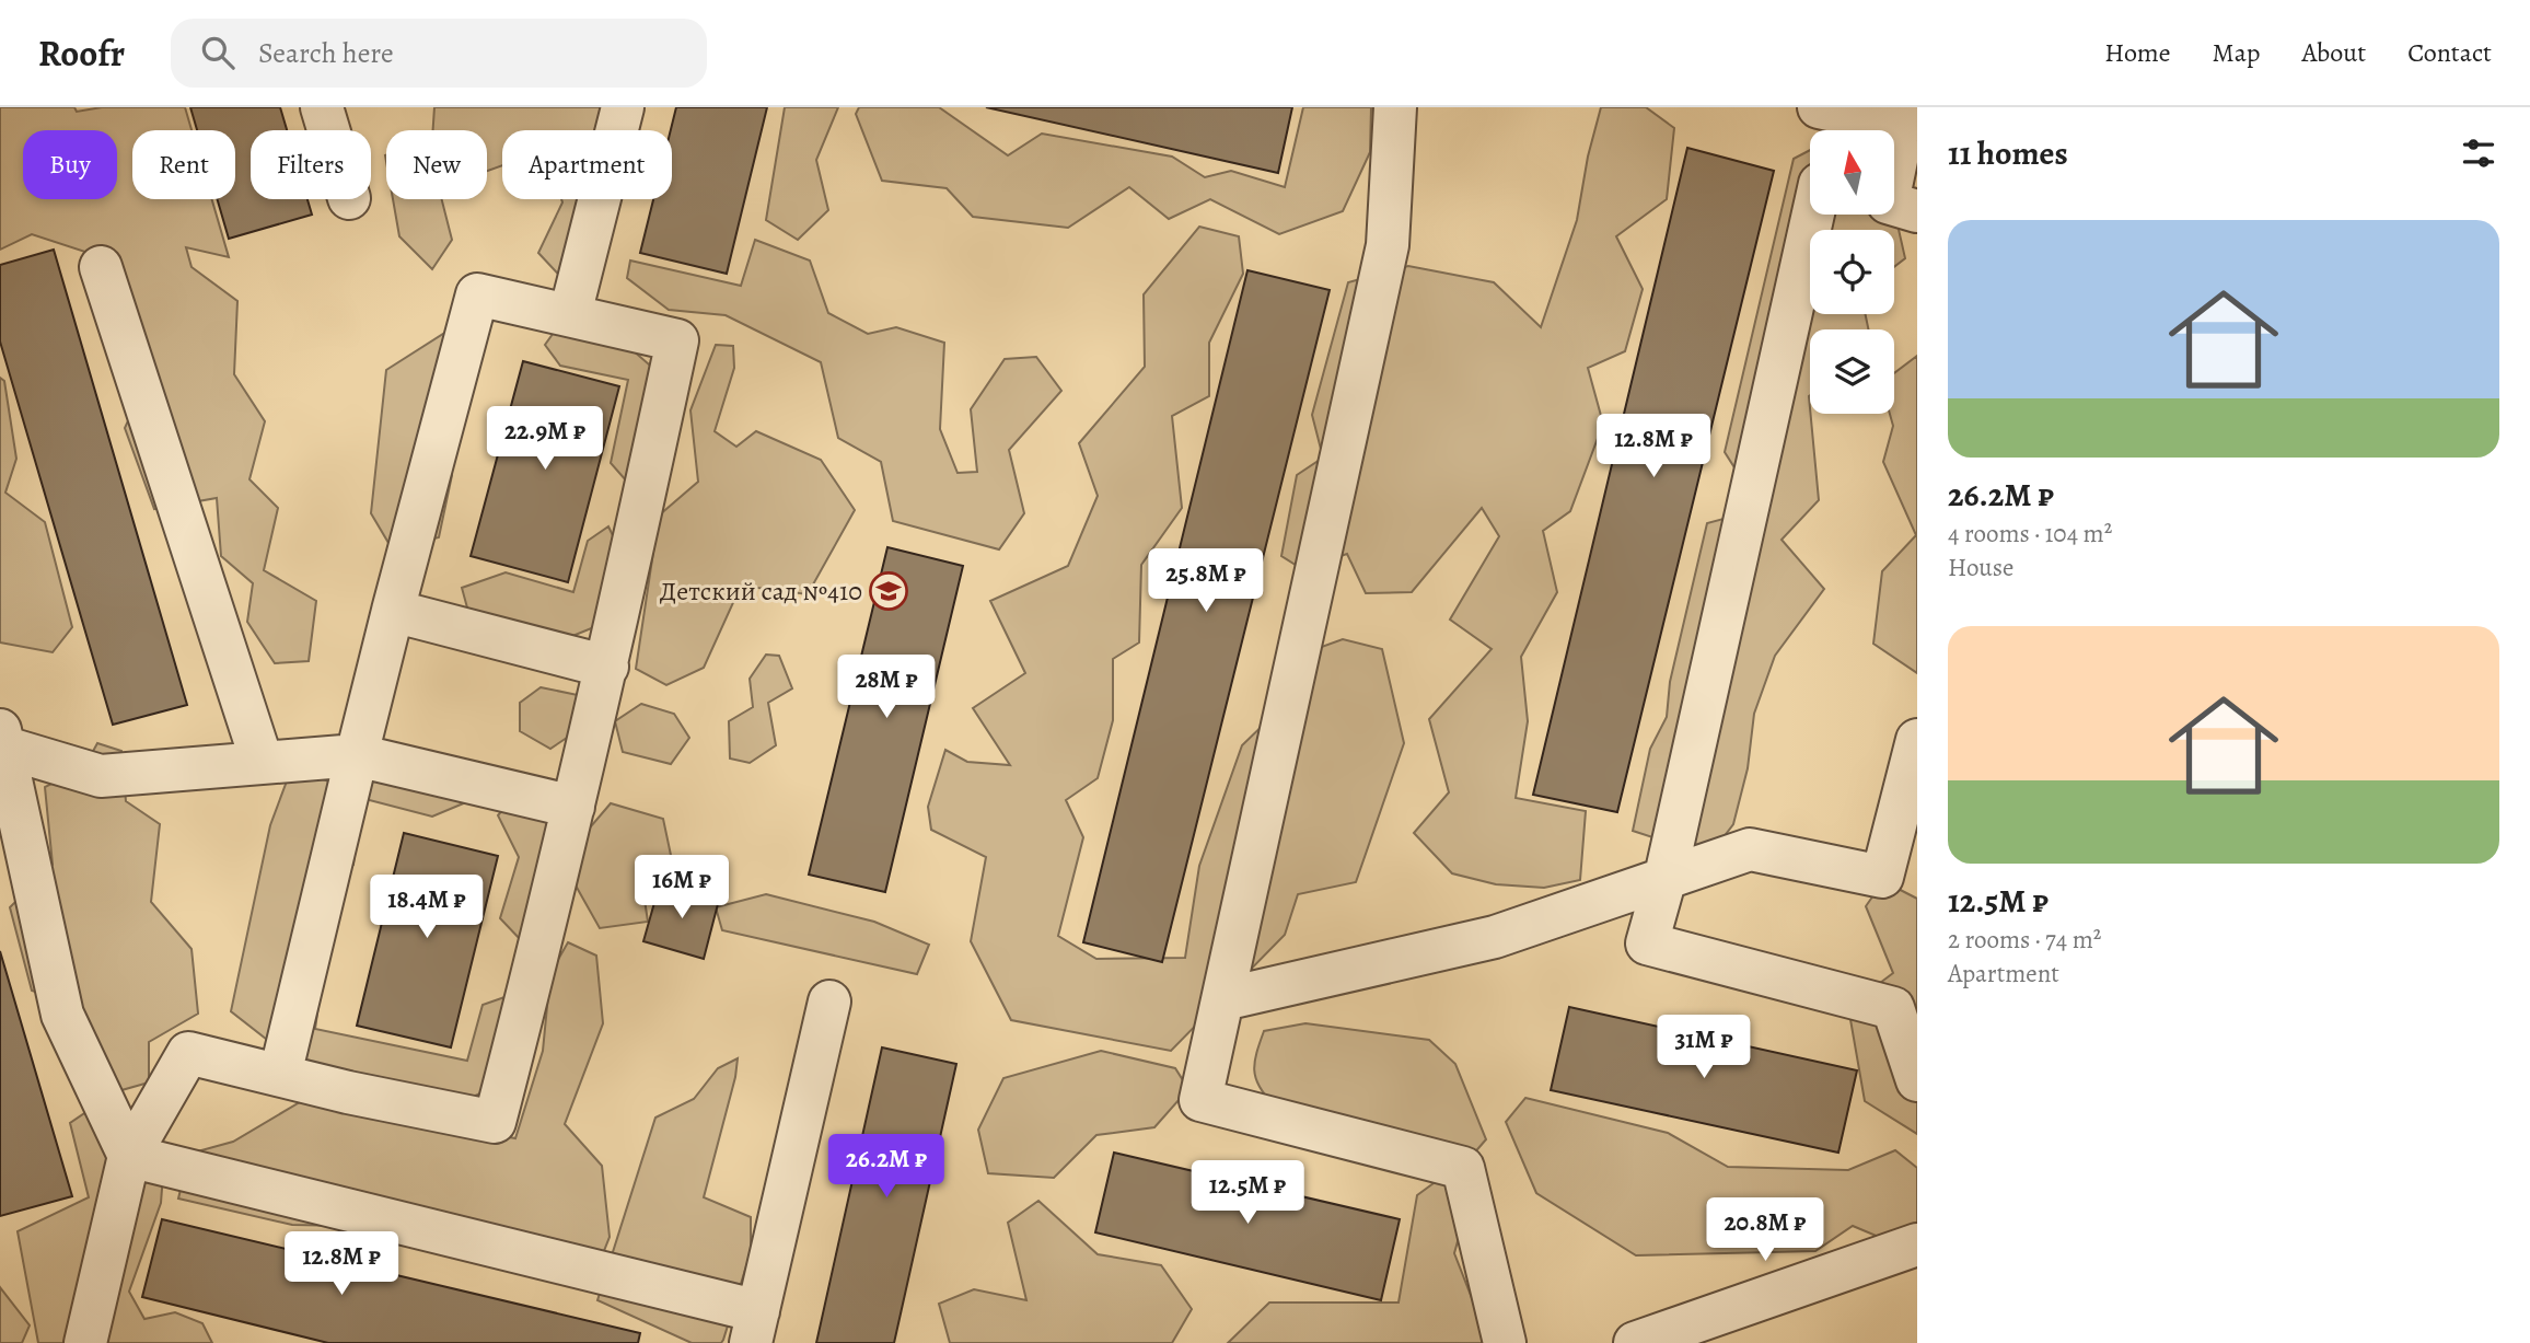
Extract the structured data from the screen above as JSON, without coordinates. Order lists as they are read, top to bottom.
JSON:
{
  "places": {
    "school or university": ["Детский сад №410"]
  },
  "north": "top",
  "page": {
    "header": "Roofr",
    "search": "Search here",
    "nav": [
      "Home",
      "Map",
      "About",
      "Contact"
    ],
    "heading": "11 homes",
    "chip": [
      "Buy",
      "Rent",
      "Filters",
      "New",
      "Apartment"
    ],
    "list": [
      {
        "name": "26.2M ₽",
        "note": "4 rooms · 104 m² · House"
      },
      {
        "name": "12.5M ₽",
        "note": "2 rooms · 74 m² · Apartment"
      }
    ],
    "price": [
      "22.9M ₽",
      "12.8M ₽",
      "25.8M ₽",
      "28M ₽",
      "16M ₽",
      "18.4M ₽",
      "31M ₽",
      "26.2M ₽",
      "12.5M ₽",
      "20.8M ₽",
      "12.8M ₽"
    ]
  }
}
